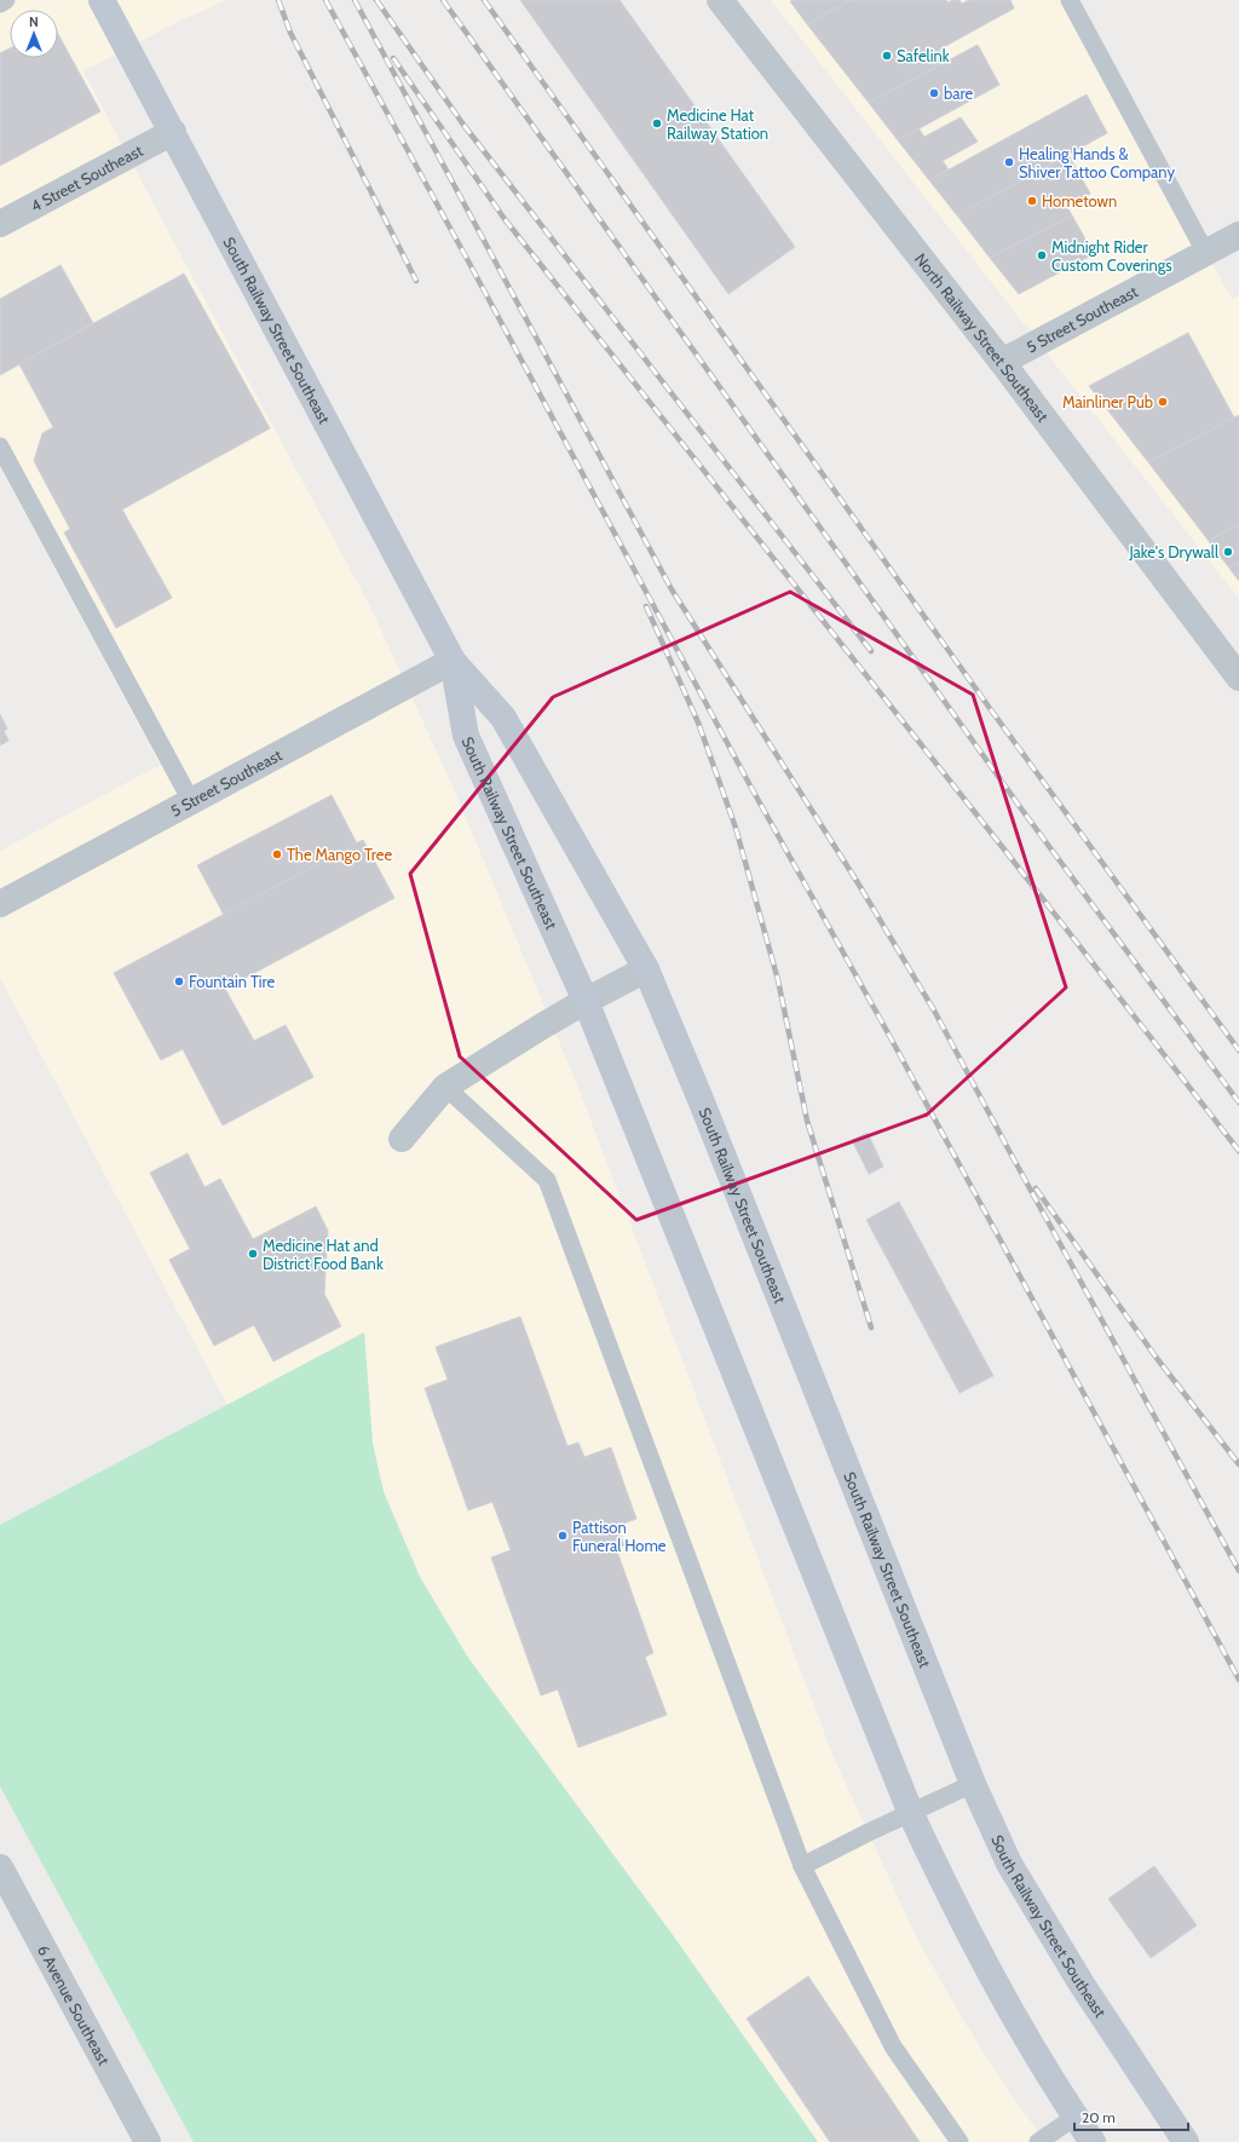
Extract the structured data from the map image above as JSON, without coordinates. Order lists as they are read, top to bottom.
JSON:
{
  "streets": {
    "main road": ["South Railway Street Southeast"],
    "street": [
      "4 Street Southeast",
      "5 Street Southeast",
      "North Railway Street Southeast",
      "6 Avenue Southeast"
    ]
  },
  "crossings": [
    ["4 Street Southeast", "South Railway Street Southeast"],
    ["5 Street Southeast", "South Railway Street Southeast"],
    ["5 Street Southeast", "North Railway Street Southeast"]
  ],
  "places": [
    "Safelink",
    "bare",
    "Medicine Hat Railway Station",
    "Healing Hands & Shiver Tattoo Company",
    "Hometown",
    "Midnight Rider Custom Coverings",
    "Mainliner Pub",
    "Jake's Drywall",
    "The Mango Tree",
    "Fountain Tire",
    "Medicine Hat and District Food Bank",
    "Pattison Funeral Home"
  ],
  "scale_bar": "20 m",
  "north": "top"
}
